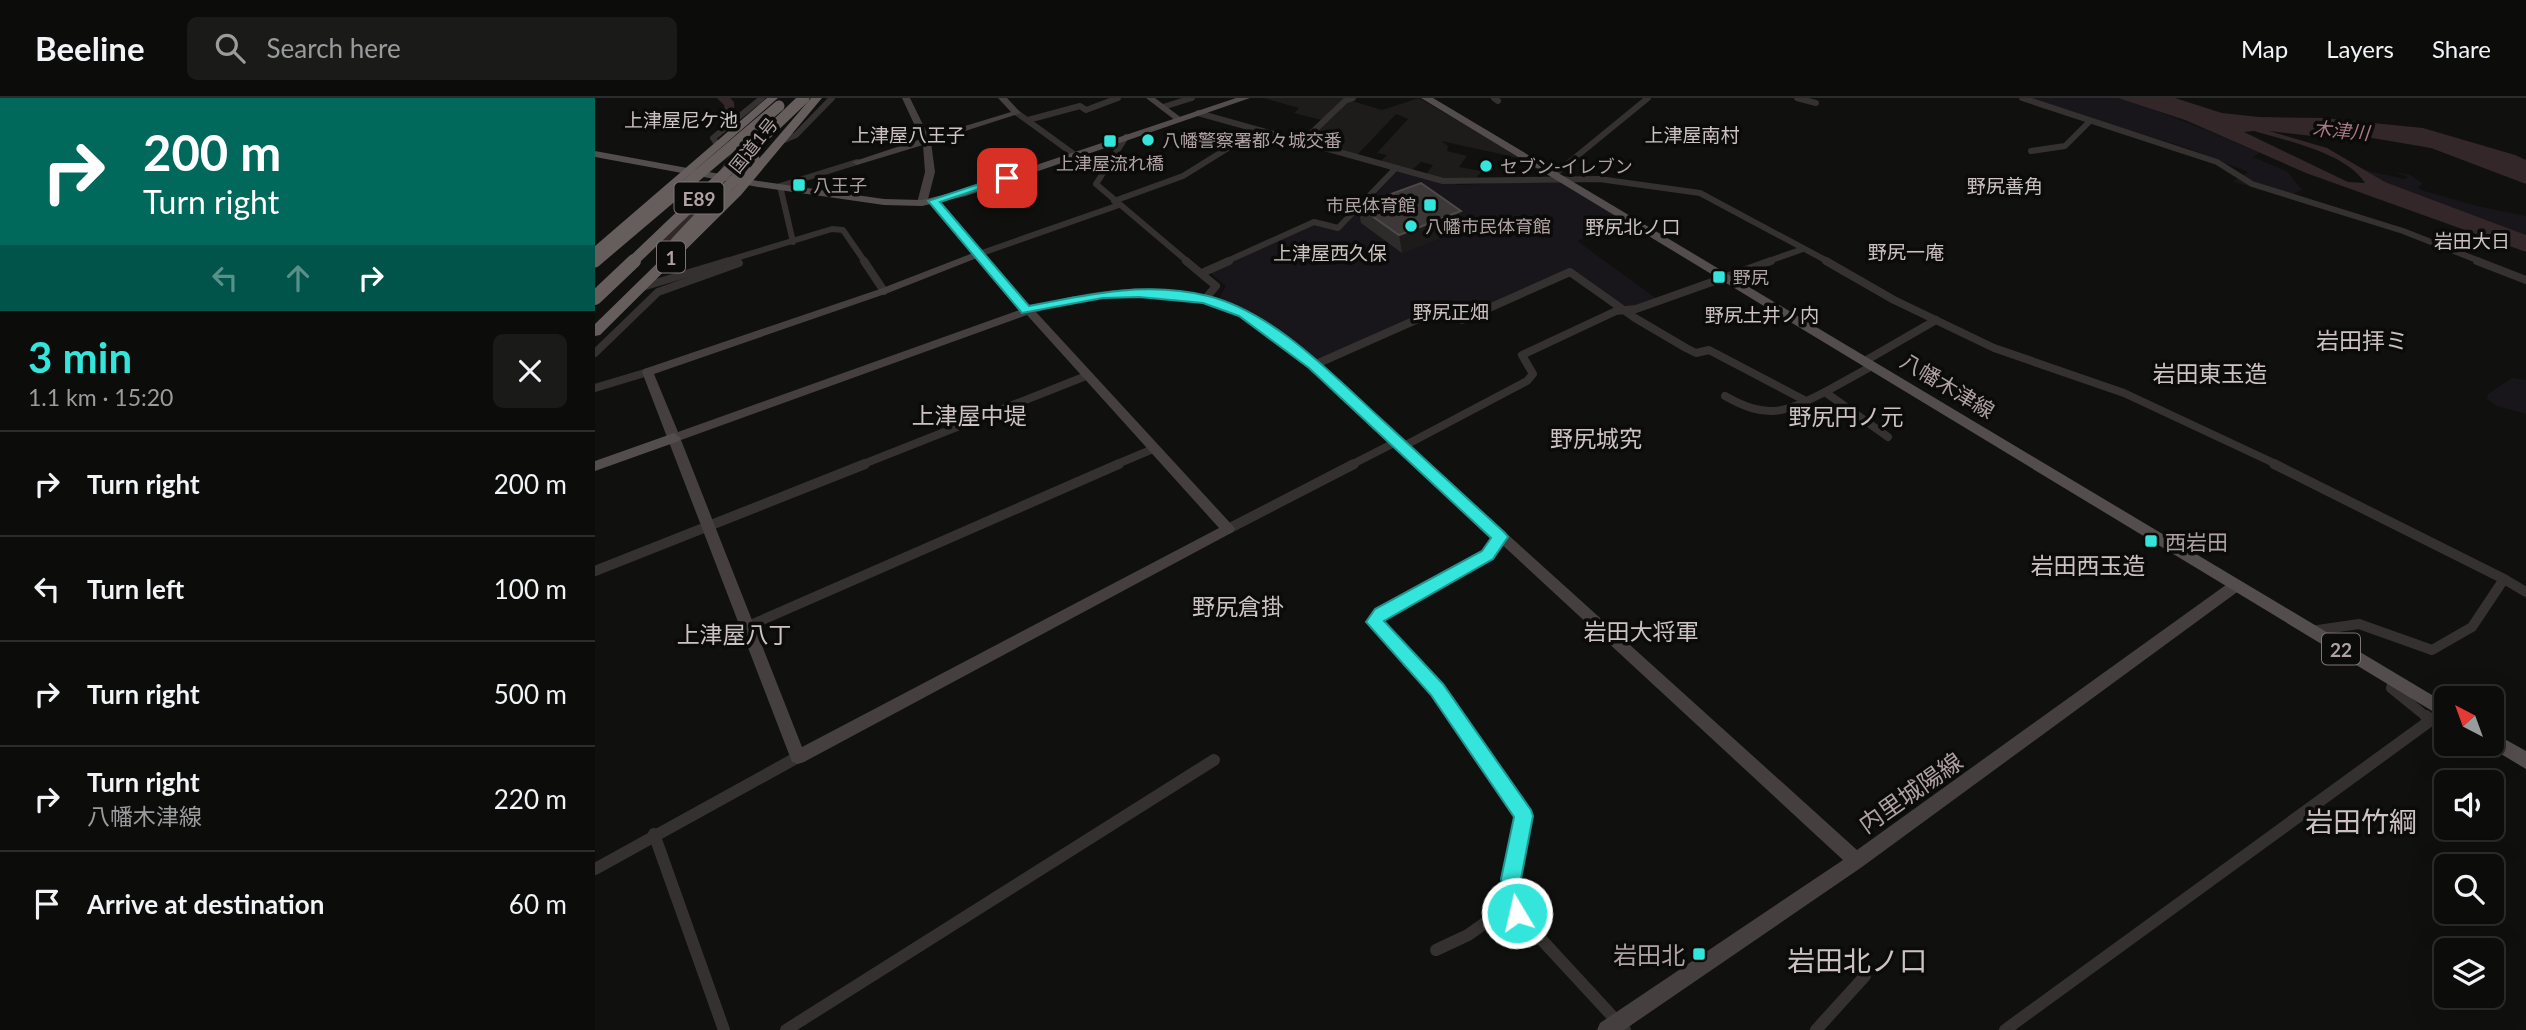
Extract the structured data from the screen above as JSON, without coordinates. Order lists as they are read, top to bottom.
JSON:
{
  "streets": {
    "highway": ["国道1号", "E89", "1"],
    "main road": ["八幡木津線", "22"],
    "street": ["内里城陽線"]
  },
  "crossings": [
    ["八幡木津線", "内里城陽線"]
  ],
  "districts": [
    "上津屋尼ケ池",
    "上津屋八王子",
    "上津屋南村",
    "野尻善角",
    "野尻北ノ口",
    "岩田大日",
    "野尻一庵",
    "上津屋西久保",
    "野尻正畑",
    "野尻土井ノ内",
    "岩田拝ミ",
    "岩田東玉造",
    "上津屋中堤",
    "野尻円ノ元",
    "野尻城究",
    "岩田西玉造",
    "野尻倉掛",
    "岩田大将軍",
    "上津屋八丁",
    "岩田竹綱",
    "岩田北ノ口"
  ],
  "water": ["木津川"],
  "places": {
    "other": ["八幡警察署都々城交番", "セブン-イレブン", "八幡市民体育館"],
    "transit": [
      "上津屋流れ橋",
      "八王子",
      "市民体育館",
      "野尻",
      "西岩田",
      "岩田北"
    ]
  },
  "north": "top left",
  "page": {
    "header": "Beeline",
    "search": "Search here",
    "nav": ["Map", "Layers", "Share"],
    "turn": ["200 m", "Turn right"],
    "heading": ["3 min", "1.1 km · 15:20"],
    "list": [
      {
        "name": "Turn right",
        "value": "200 m"
      },
      {
        "name": "Turn left",
        "value": "100 m"
      },
      {
        "name": "Turn right",
        "value": "500 m"
      },
      {
        "name": "Turn right",
        "note": "八幡木津線",
        "value": "220 m"
      },
      {
        "name": "Arrive at destination",
        "value": "60 m"
      }
    ]
  }
}
